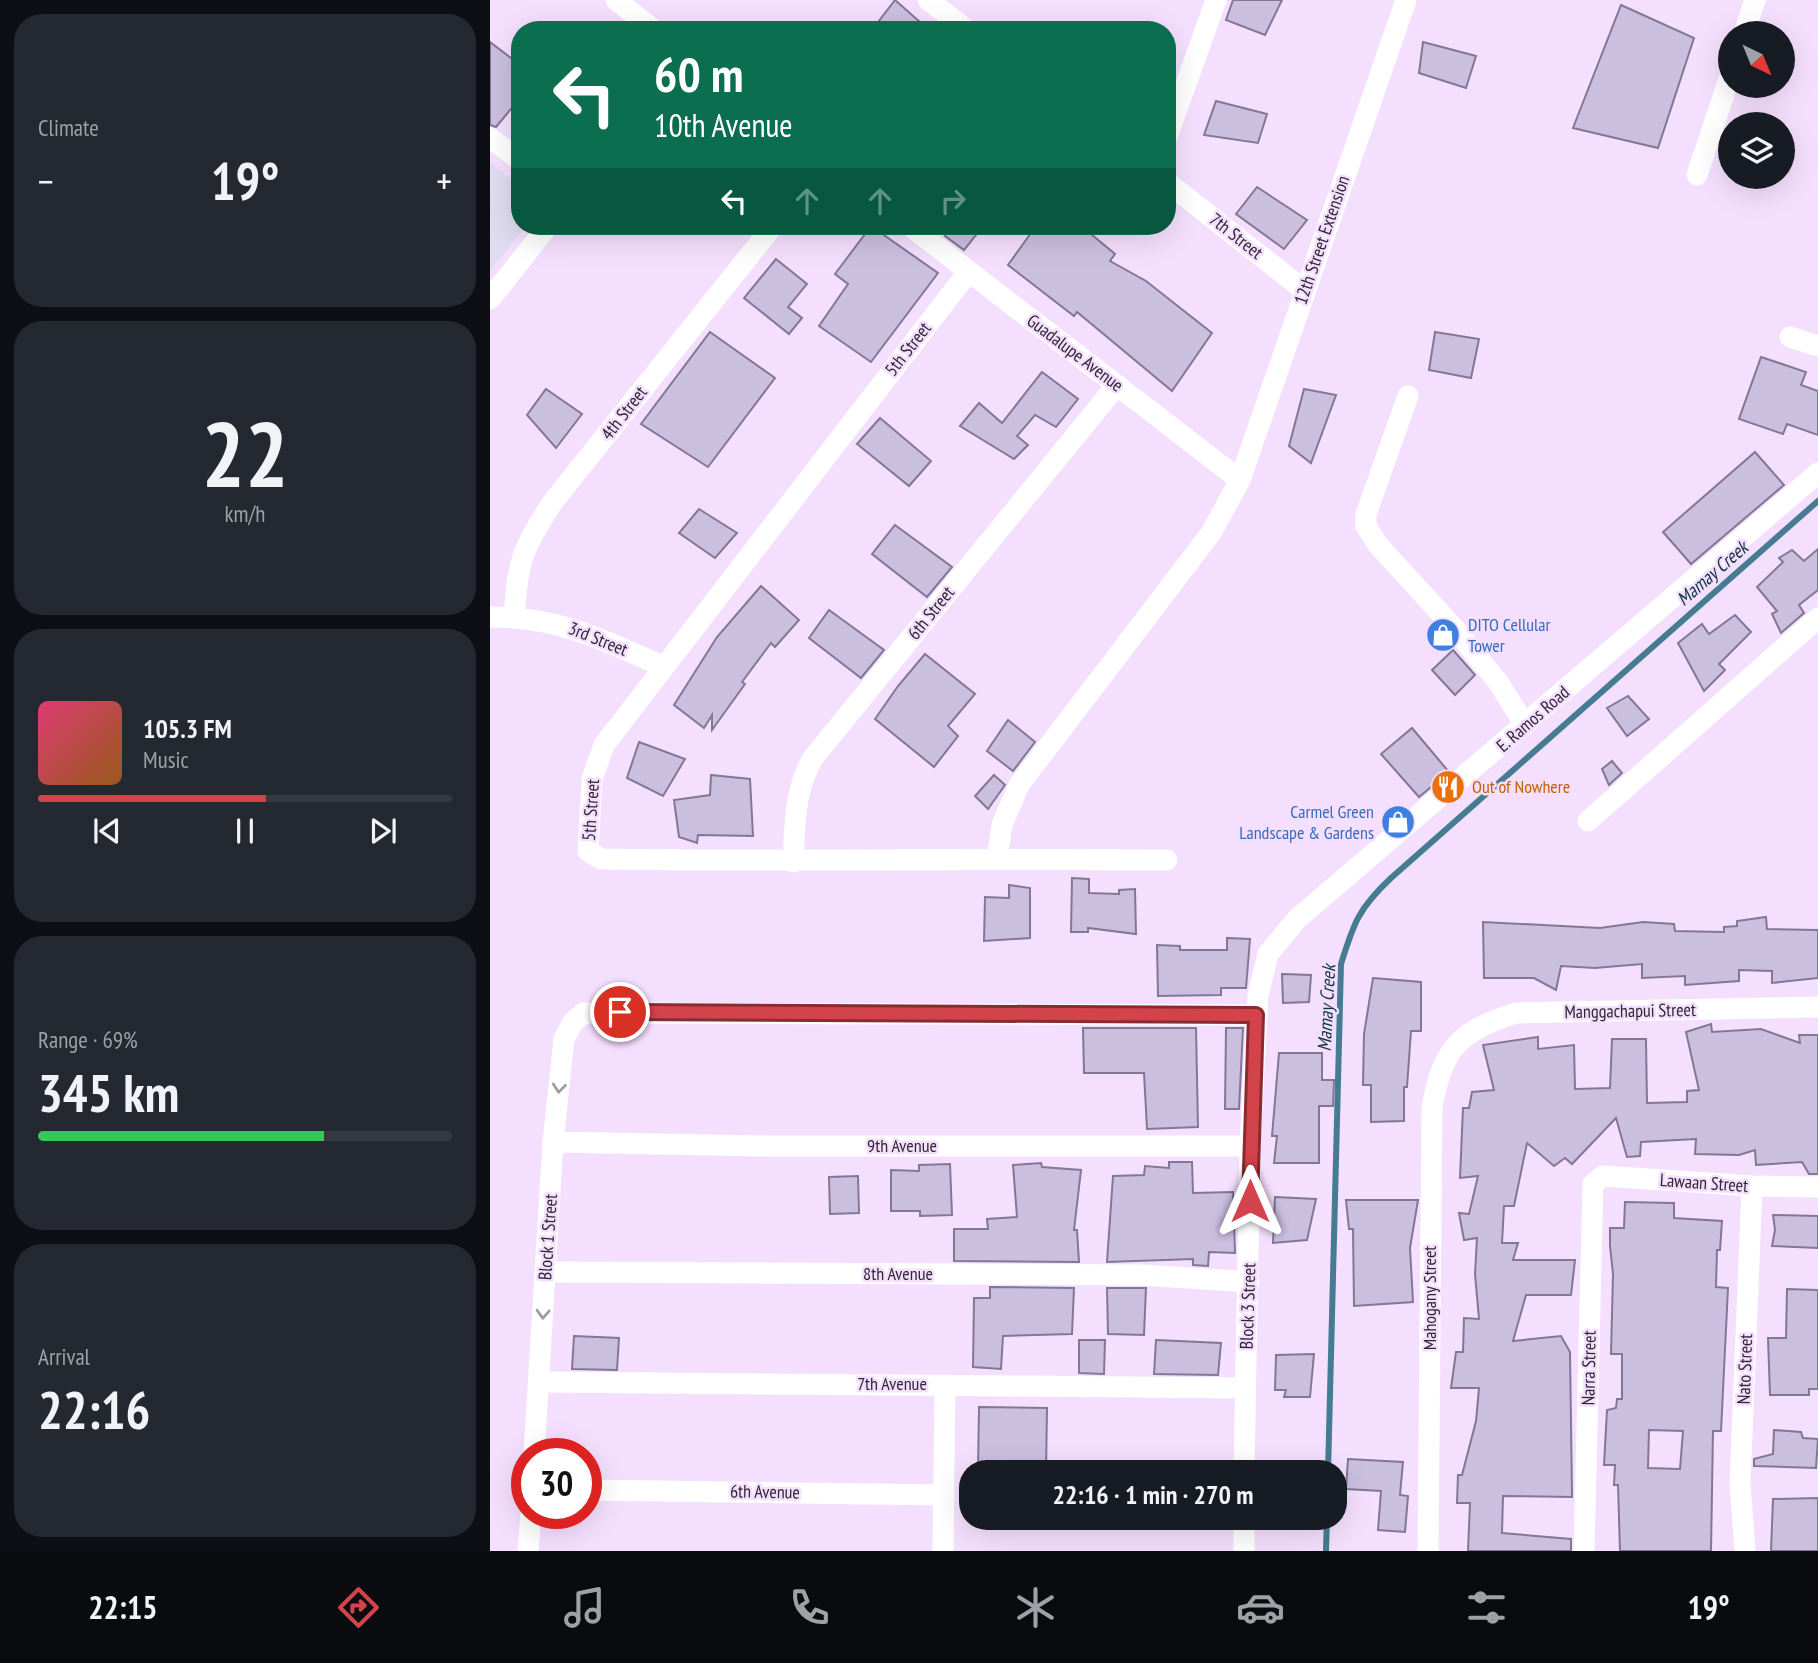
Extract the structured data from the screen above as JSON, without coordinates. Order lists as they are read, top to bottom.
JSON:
{
  "streets": {
    "street": [
      "7th Street",
      "12th Street Extension",
      "5th Street",
      "Guadalupe Avenue",
      "4th Street",
      "6th Street",
      "3rd Street",
      "E. Ramos Road",
      "Manggachapui Street",
      "9th Avenue",
      "Lawaan Street",
      "Block 1 Street",
      "8th Avenue",
      "Mahogany Street",
      "Block 3 Street",
      "Narra Street",
      "Nato Street",
      "7th Avenue",
      "6th Avenue"
    ]
  },
  "crossings": [
    ["7th Street", "12th Street Extension"],
    ["12th Street Extension", "Guadalupe Avenue"],
    ["5th Street", "Guadalupe Avenue"],
    ["5th Street", "6th Street"],
    ["5th Street", "3rd Street"],
    ["Guadalupe Avenue", "6th Street"],
    ["4th Street", "3rd Street"],
    ["E. Ramos Road", "Block 1 Street"],
    ["E. Ramos Road", "Block 3 Street"],
    ["Manggachapui Street", "Mahogany Street"],
    ["9th Avenue", "Block 1 Street"],
    ["9th Avenue", "Block 3 Street"],
    ["Lawaan Street", "Narra Street"],
    ["Lawaan Street", "Nato Street"],
    ["Block 1 Street", "8th Avenue"],
    ["Block 1 Street", "Block 3 Street"],
    ["Block 1 Street", "7th Avenue"],
    ["8th Avenue", "Block 3 Street"],
    ["Block 3 Street", "7th Avenue"]
  ],
  "one_way": ["Block 1 Street"],
  "water": ["Mamay Creek"],
  "places": {
    "shop": ["DITO Cellular Tower", "Carmel Green Landscape & Gardens"],
    "restaurant": ["Out of Nowhere"]
  },
  "north": "bottom right",
  "page": {
    "tile": [
      "Climate",
      ["22", "km/h"],
      ["Range · 69%", "345 km"],
      ["Arrival", "22:16"]
    ],
    "turn": ["60 m", "10th Avenue"],
    "heat": ["−", "19°", "+"],
    "song": ["105.3 FM", "Music"],
    "limit": "30",
    "trip": "22:16 · 1 min · 270 m",
    "tabs": ["22:15", "19°"]
  }
}
